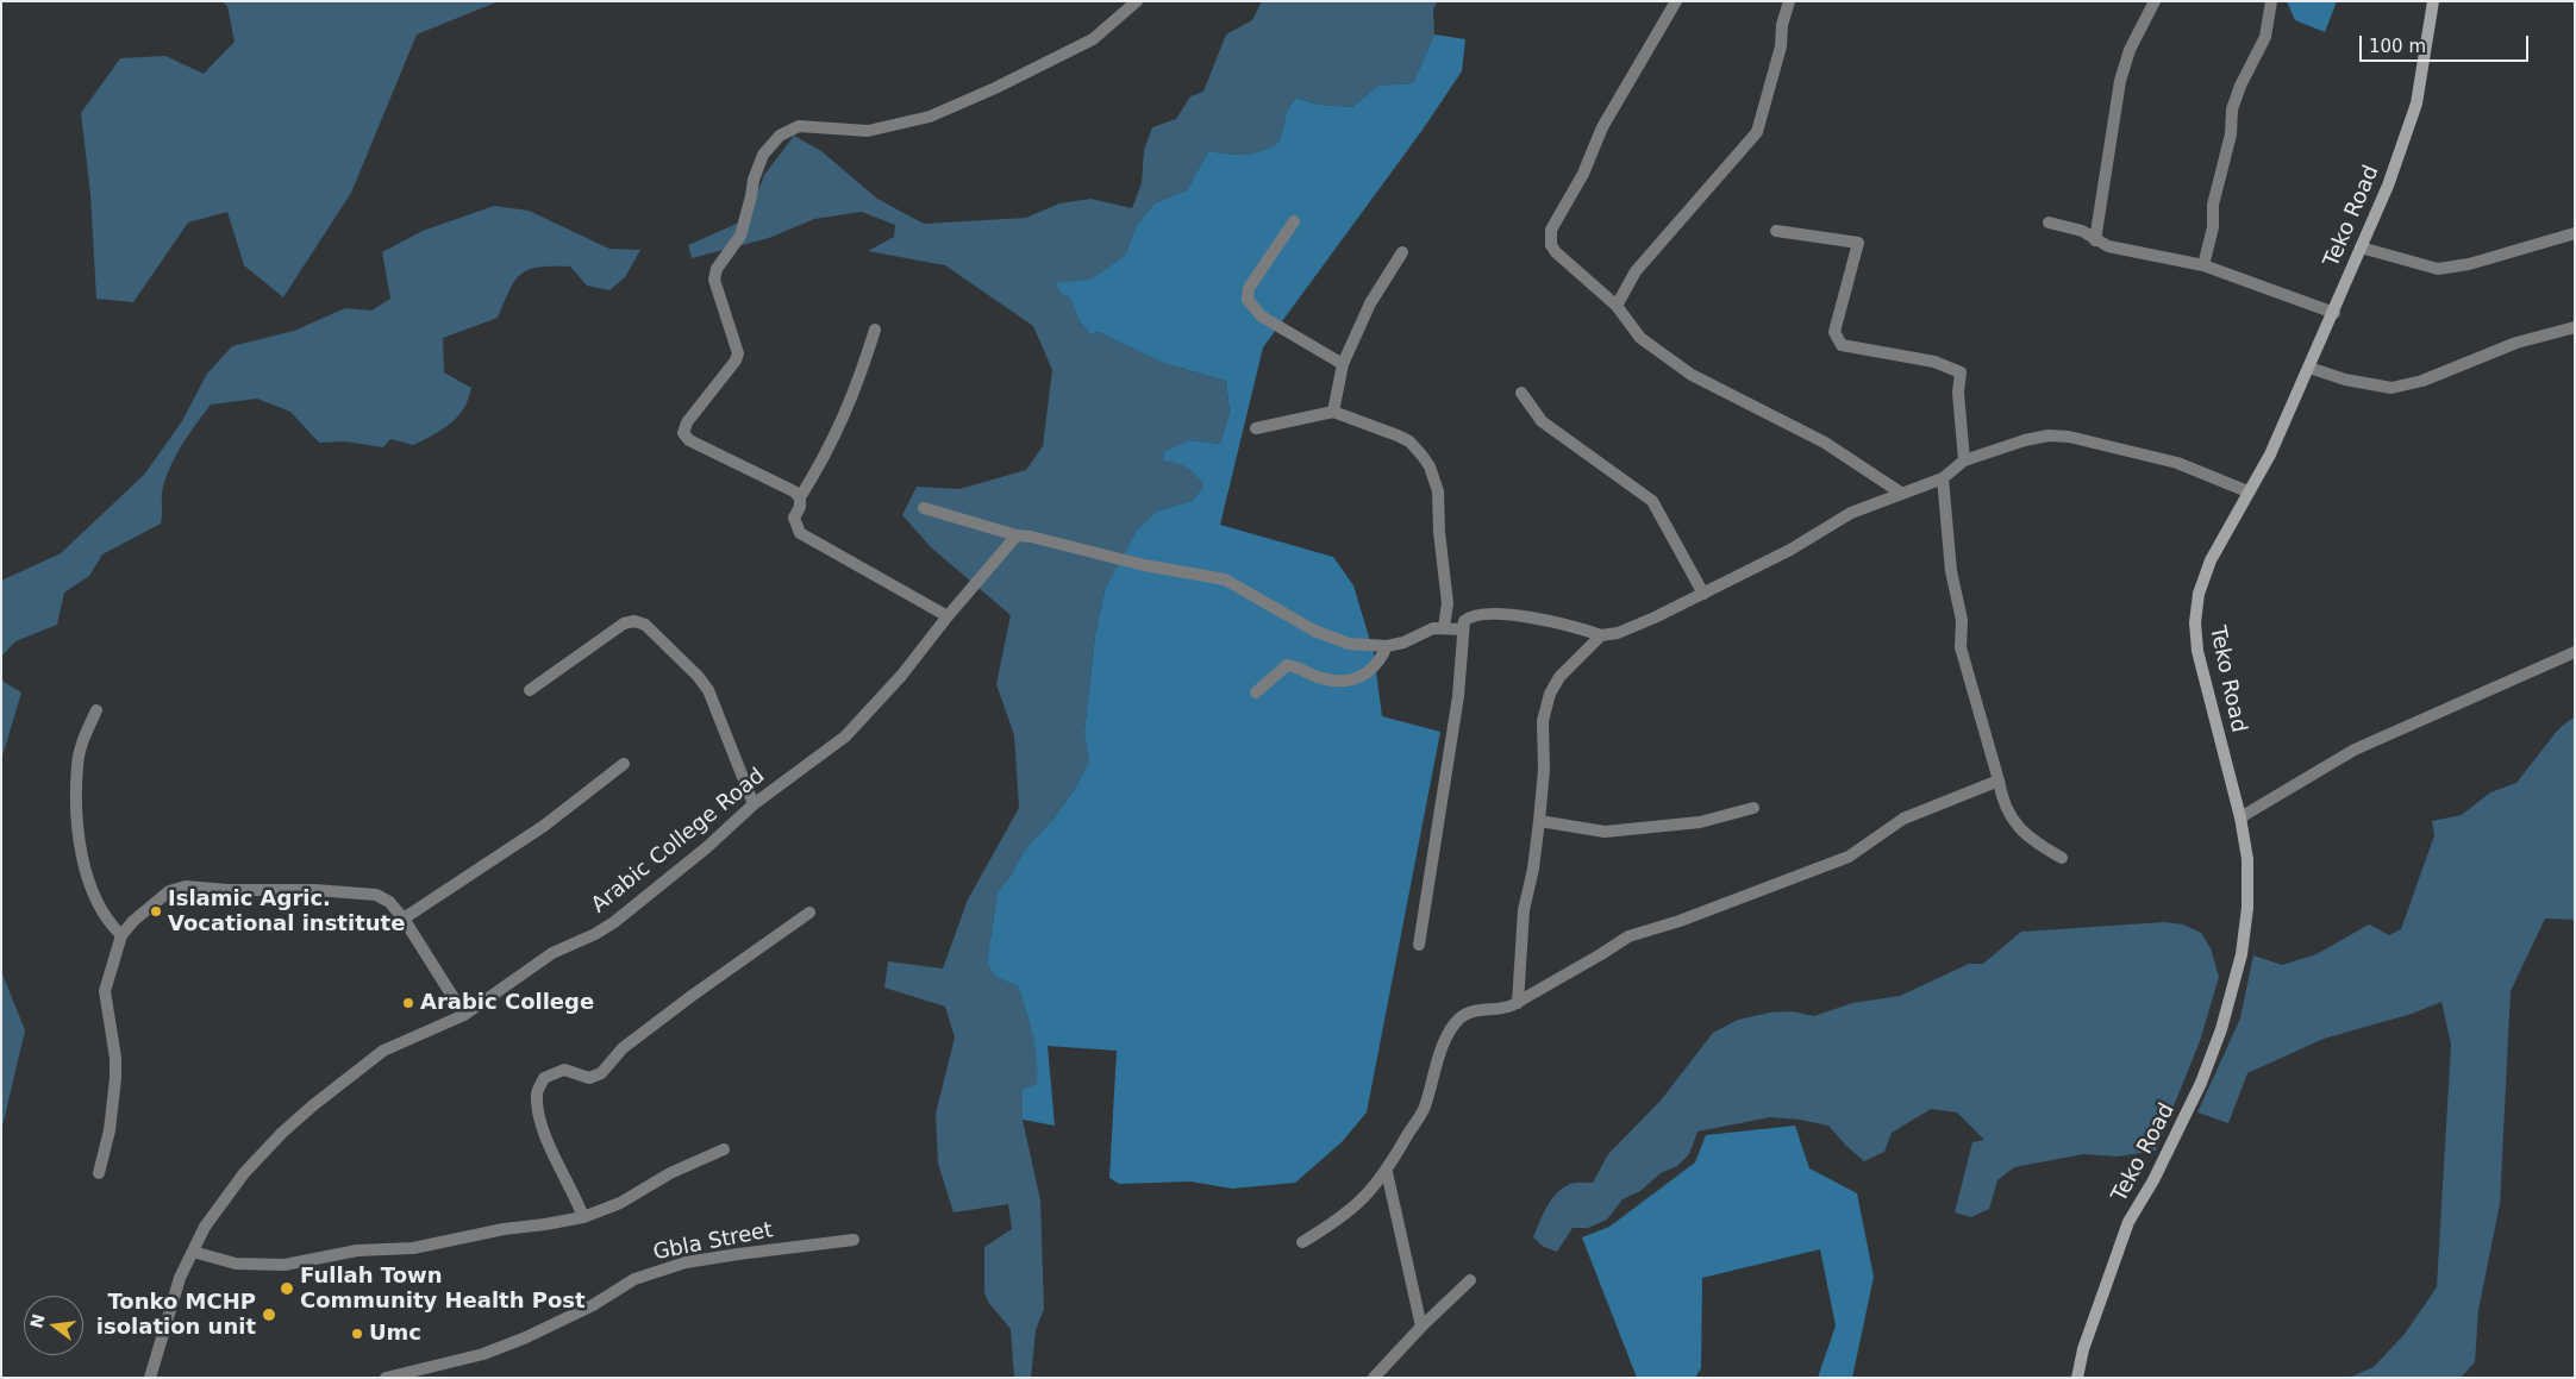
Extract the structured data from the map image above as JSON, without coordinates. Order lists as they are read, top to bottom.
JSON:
{
  "streets": {
    "street": ["Teko Road", "Arabic College Road", "Gbla Street"]
  },
  "places": [
    "Islamic Agric. Vocational institute",
    "Arabic College",
    "Fullah Town Community Health Post",
    "Tonko MCHP isolation unit",
    "Umc"
  ],
  "scale_bar": "100 m",
  "north": "left"
}
